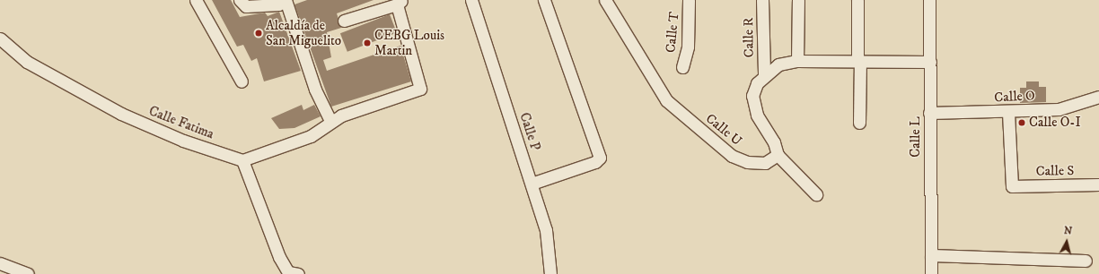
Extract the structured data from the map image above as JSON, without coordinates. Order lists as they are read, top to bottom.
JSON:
{
  "streets": {
    "street": [
      "Calle T",
      "Calle R",
      "Calle O",
      "Calle Fatima",
      "Calle U",
      "Calle P",
      "Calle L",
      "Calle S"
    ]
  },
  "crossings": [
    ["Calle O", "Calle L"],
    ["Calle O", "Calle S"]
  ],
  "places": ["Alcaldía de San Miguelito", "CEBG Louis Martin", "Calle O-I"],
  "north": "top"
}
